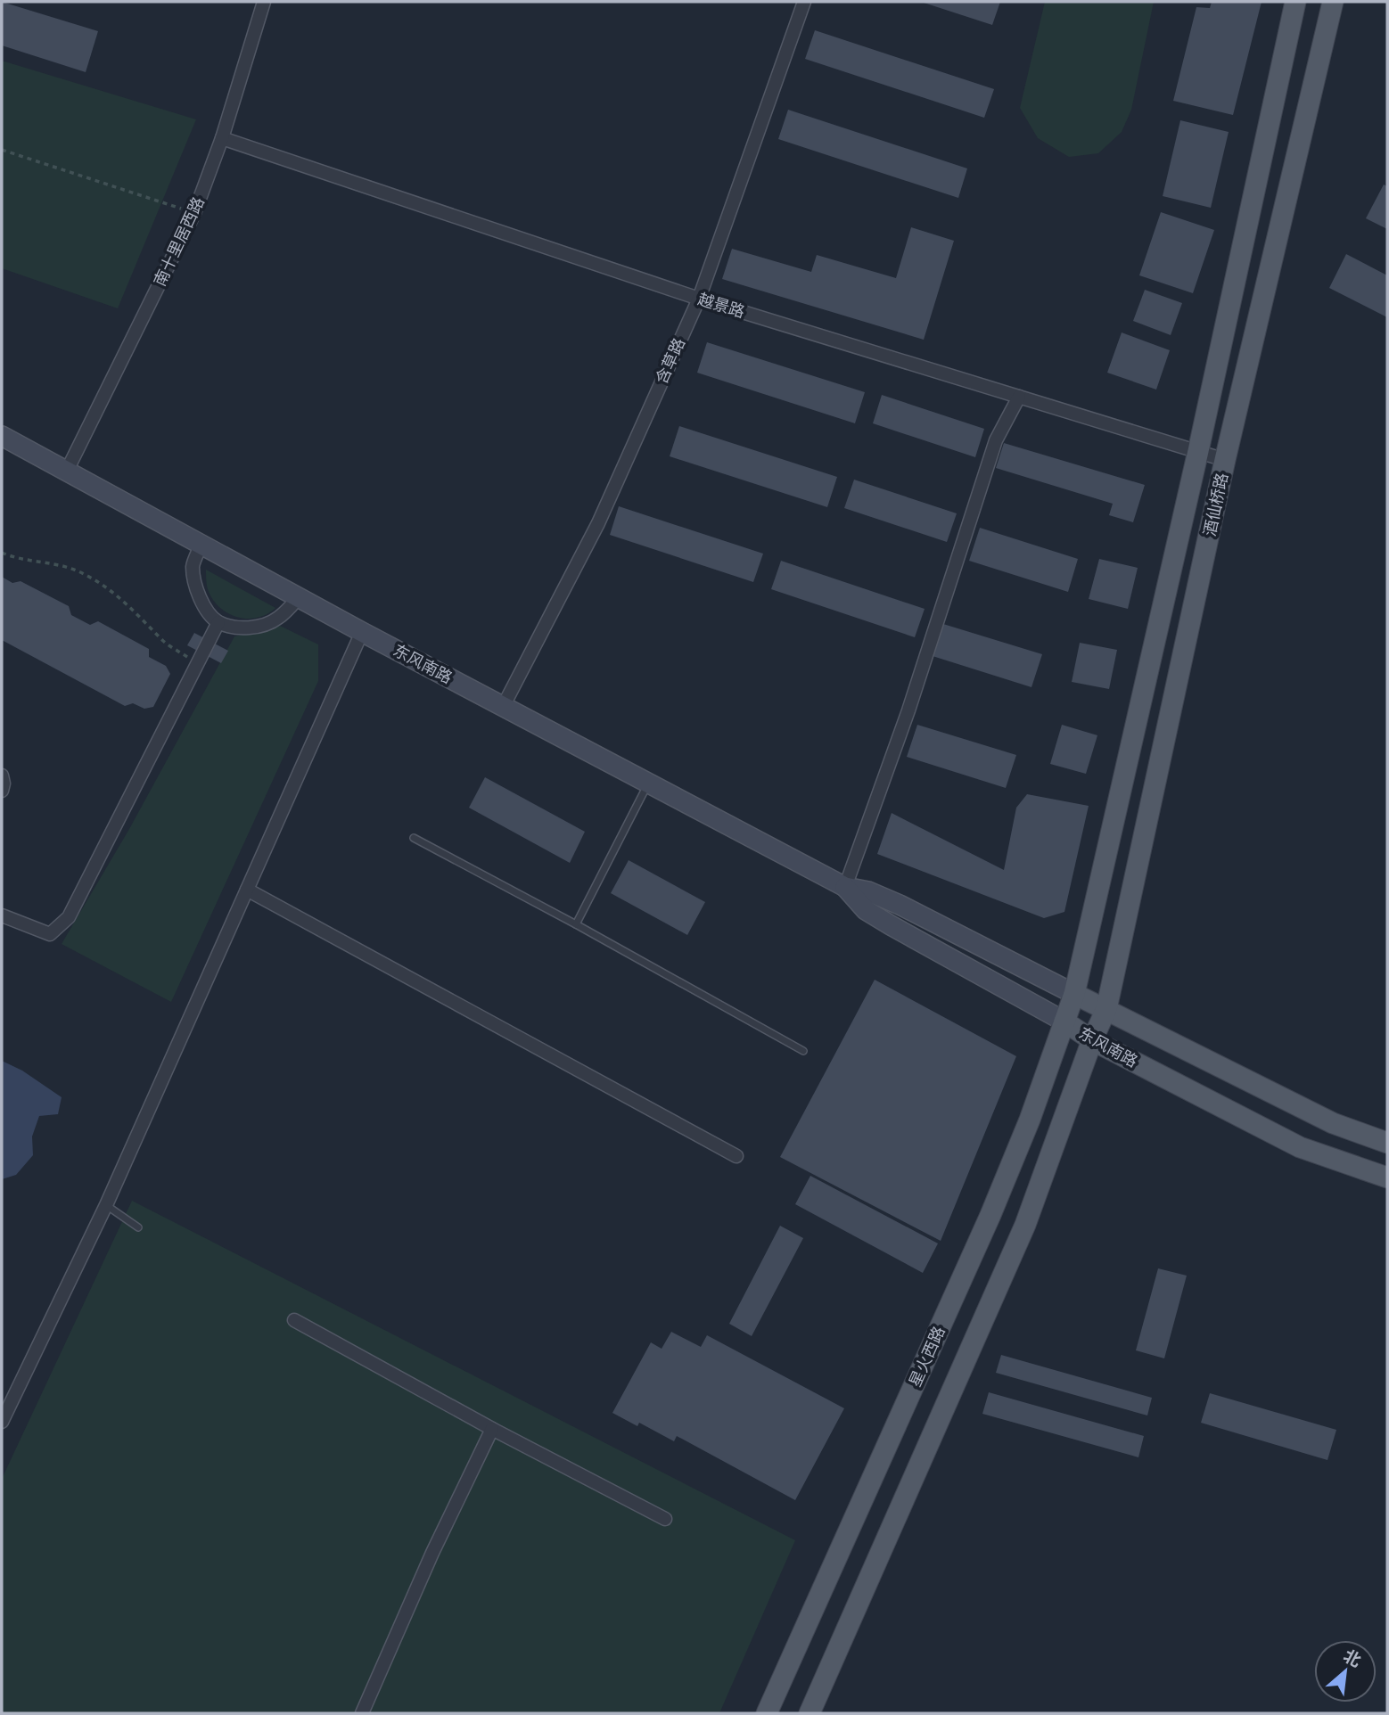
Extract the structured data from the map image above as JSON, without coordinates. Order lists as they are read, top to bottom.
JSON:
{
  "streets": {
    "main road": ["酒仙桥路", "东风南路", "星火西路"],
    "street": ["南十里居西路", "越景路", "含草路"]
  },
  "crossings": [
    ["南十里居西路", "越景路"],
    ["南十里居西路", "东风南路"],
    ["越景路", "含草路"],
    ["越景路", "酒仙桥路"],
    ["含草路", "东风南路"],
    ["酒仙桥路", "东风南路"],
    ["酒仙桥路", "星火西路"],
    ["东风南路", "星火西路"]
  ],
  "north": "top right"
}
